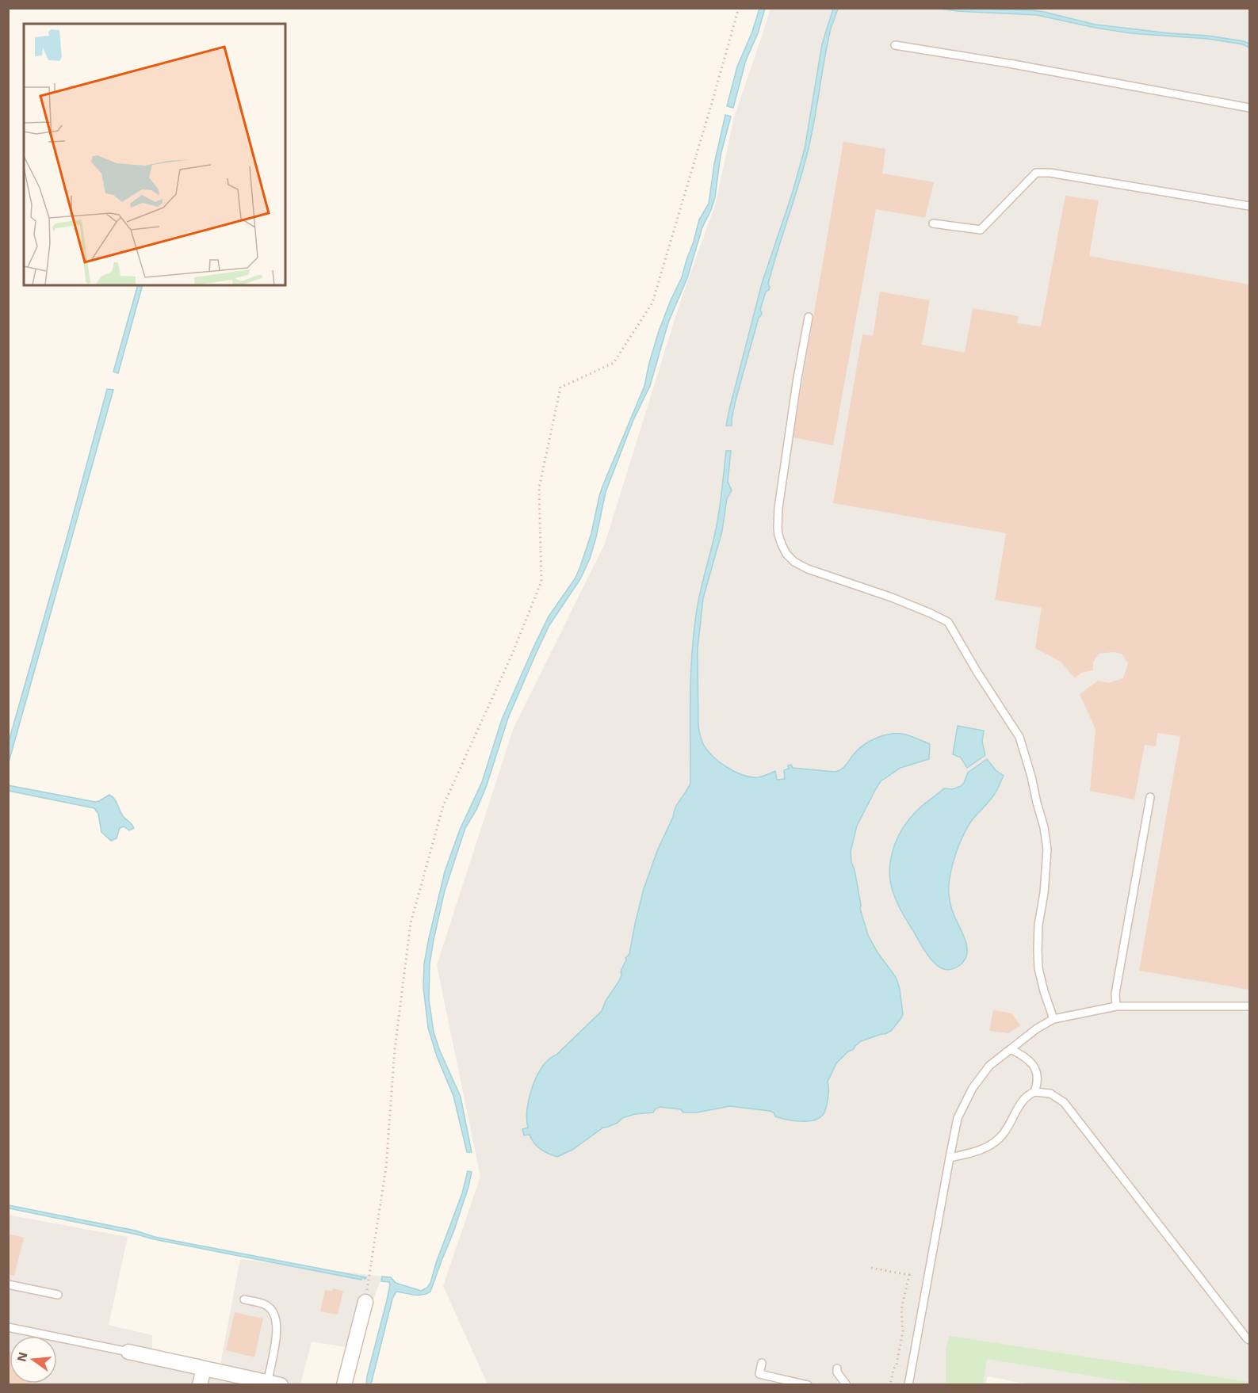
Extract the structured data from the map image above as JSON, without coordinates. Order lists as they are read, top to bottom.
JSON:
{
  "north": "left"
}
